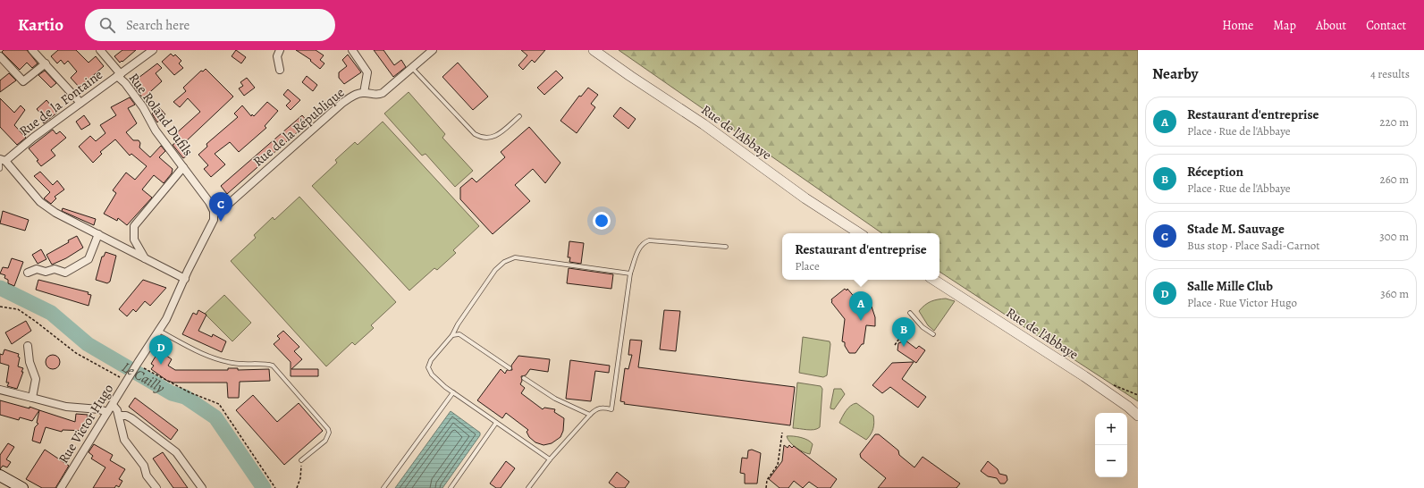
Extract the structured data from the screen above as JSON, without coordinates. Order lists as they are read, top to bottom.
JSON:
{
  "streets": {
    "street": [
      "Rue de la Fontaine",
      "Rue Roland Dufils",
      "Rue de la République",
      "Rue de l'Abbaye",
      "Rue Victor Hugo"
    ]
  },
  "crossings": [
    ["Rue de la Fontaine", "Rue Roland Dufils"],
    ["Rue Roland Dufils", "Rue de la République"],
    ["Rue Roland Dufils", "Rue Victor Hugo"],
    ["Rue de la République", "Rue Victor Hugo"]
  ],
  "water": ["Le Cailly"],
  "page": {
    "header": "Kartio",
    "search": "Search here",
    "nav": [
      "Home",
      "Map",
      "About",
      "Contact"
    ],
    "heading": ["Nearby", "4 results"],
    "list": [
      {
        "mark": "A",
        "name": "Restaurant d'entreprise",
        "note": "Place · Rue de l'Abbaye",
        "value": "220 m"
      },
      {
        "mark": "B",
        "name": "Réception",
        "note": "Place · Rue de l'Abbaye",
        "value": "260 m"
      },
      {
        "mark": "C",
        "name": "Stade M. Sauvage",
        "note": "Bus stop · Place Sadi-Carnot",
        "value": "300 m"
      },
      {
        "mark": "D",
        "name": "Salle Mille Club",
        "note": "Place · Rue Victor Hugo",
        "value": "360 m"
      }
    ],
    "pins": [
      "C",
      "A",
      "B",
      "D"
    ],
    "popup": ["Restaurant d'entreprise", "Place"],
    "map_buttons": ["+", "−"]
  }
}
